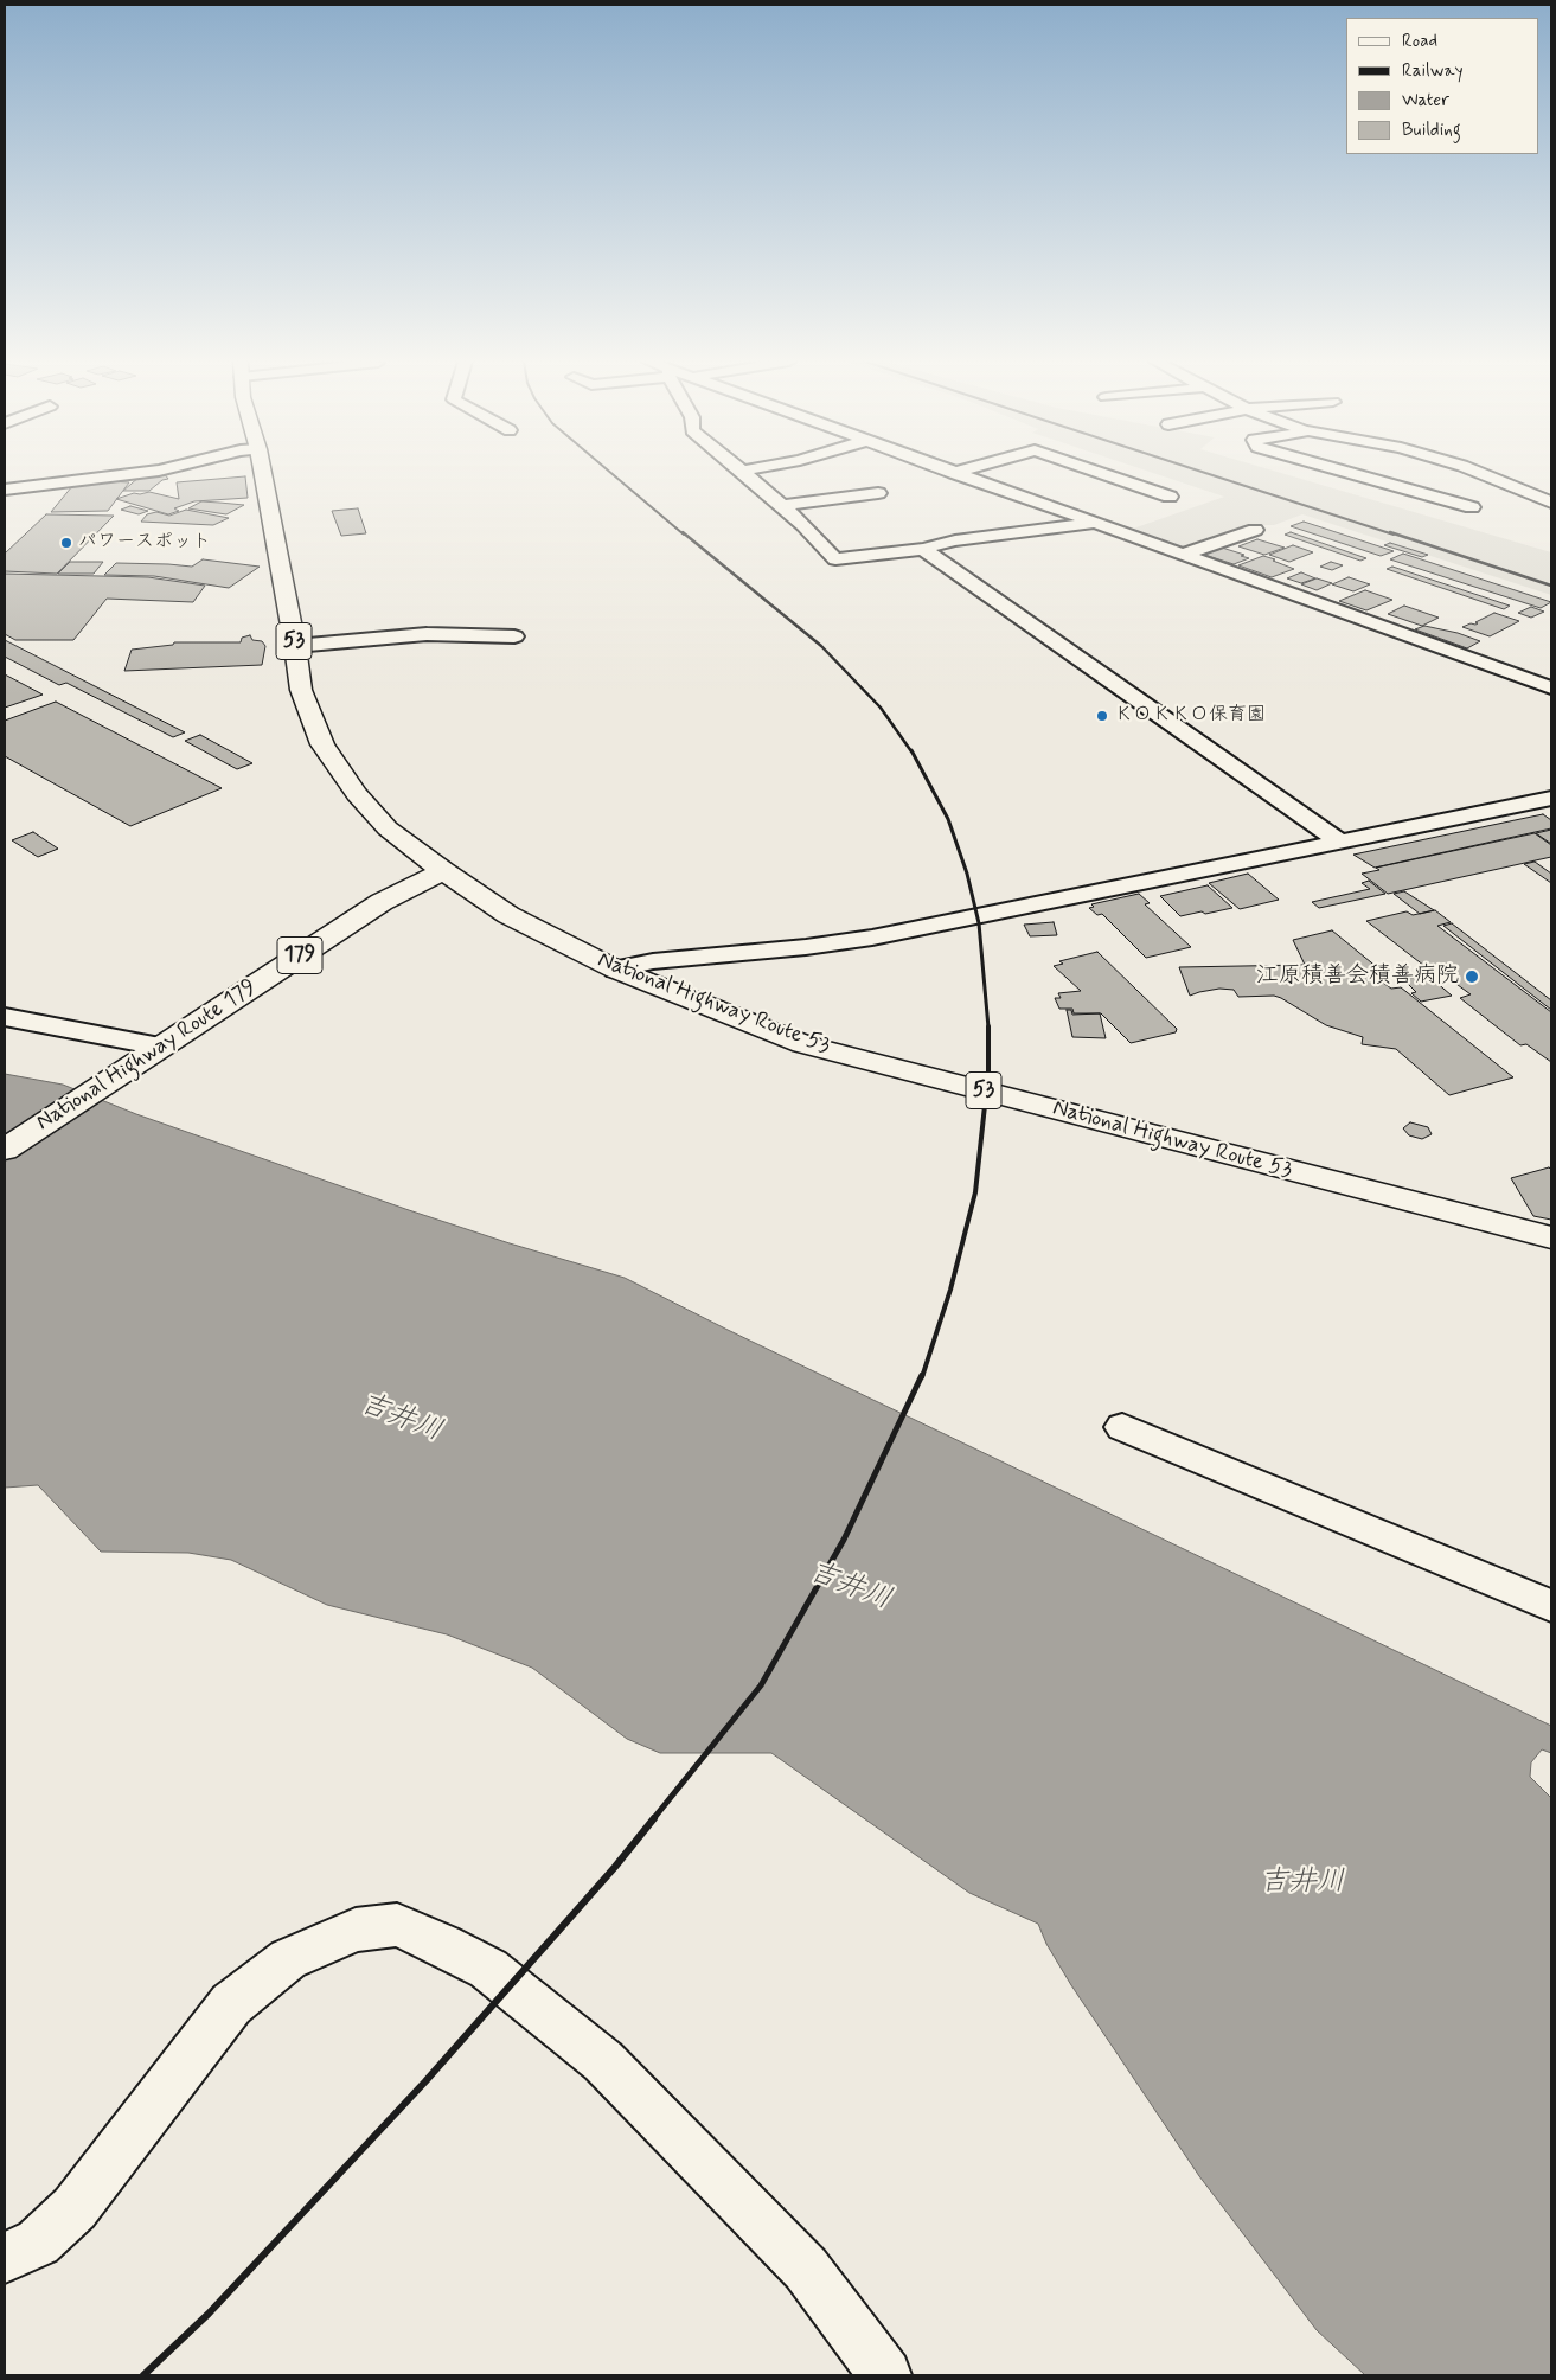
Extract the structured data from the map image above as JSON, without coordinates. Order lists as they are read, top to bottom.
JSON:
{
  "streets": {
    "highway": [
      "53",
      "179",
      "National Highway Route 53",
      "National Highway Route 179"
    ]
  },
  "crossings": [
    ["National Highway Route 53", "National Highway Route 179"]
  ],
  "water": ["吉井川"],
  "places": ["パワースポット", "ＫＯＫＫＯ保育園", "江原積善会積善病院"],
  "legend": [
    "Road",
    "Railway",
    "Water",
    "Building"
  ]
}
